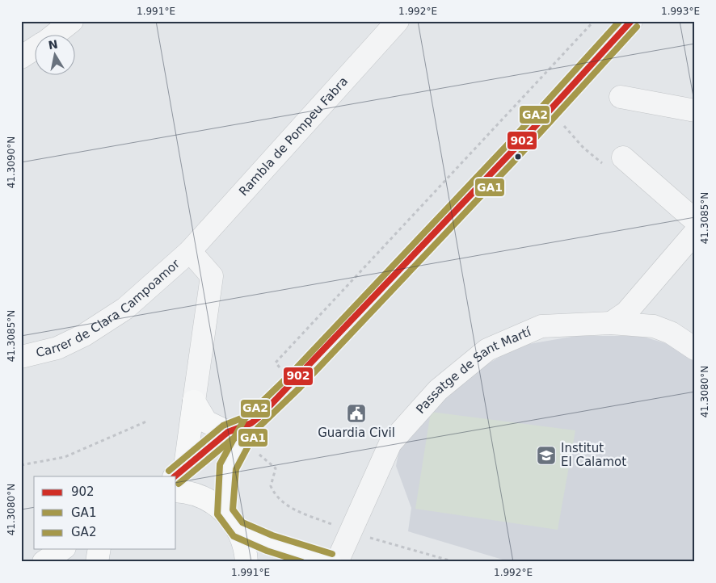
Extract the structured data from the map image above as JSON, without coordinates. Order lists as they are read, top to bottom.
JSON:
{
  "streets": {
    "street": ["Rambla de Pompeu Fabra", "Carrer de Clara Campoamor", "Passatge de Sant Martí"]
  },
  "crossings": [
    ["Rambla de Pompeu Fabra", "Carrer de Clara Campoamor"]
  ],
  "places": {
    "public building": ["Guardia Civil"],
    "school or university": ["Institut El Calamot"]
  },
  "lines": ["transit line 902", "transit line GA2", "transit line GA1"],
  "legend": ["902", "GA1", "GA2"],
  "north": "top",
  "coordinates": [
    "1.991°E",
    "1.992°E",
    "1.993°E",
    "41.3090°N",
    "41.3085°N",
    "41.3080°N"
  ]
}
